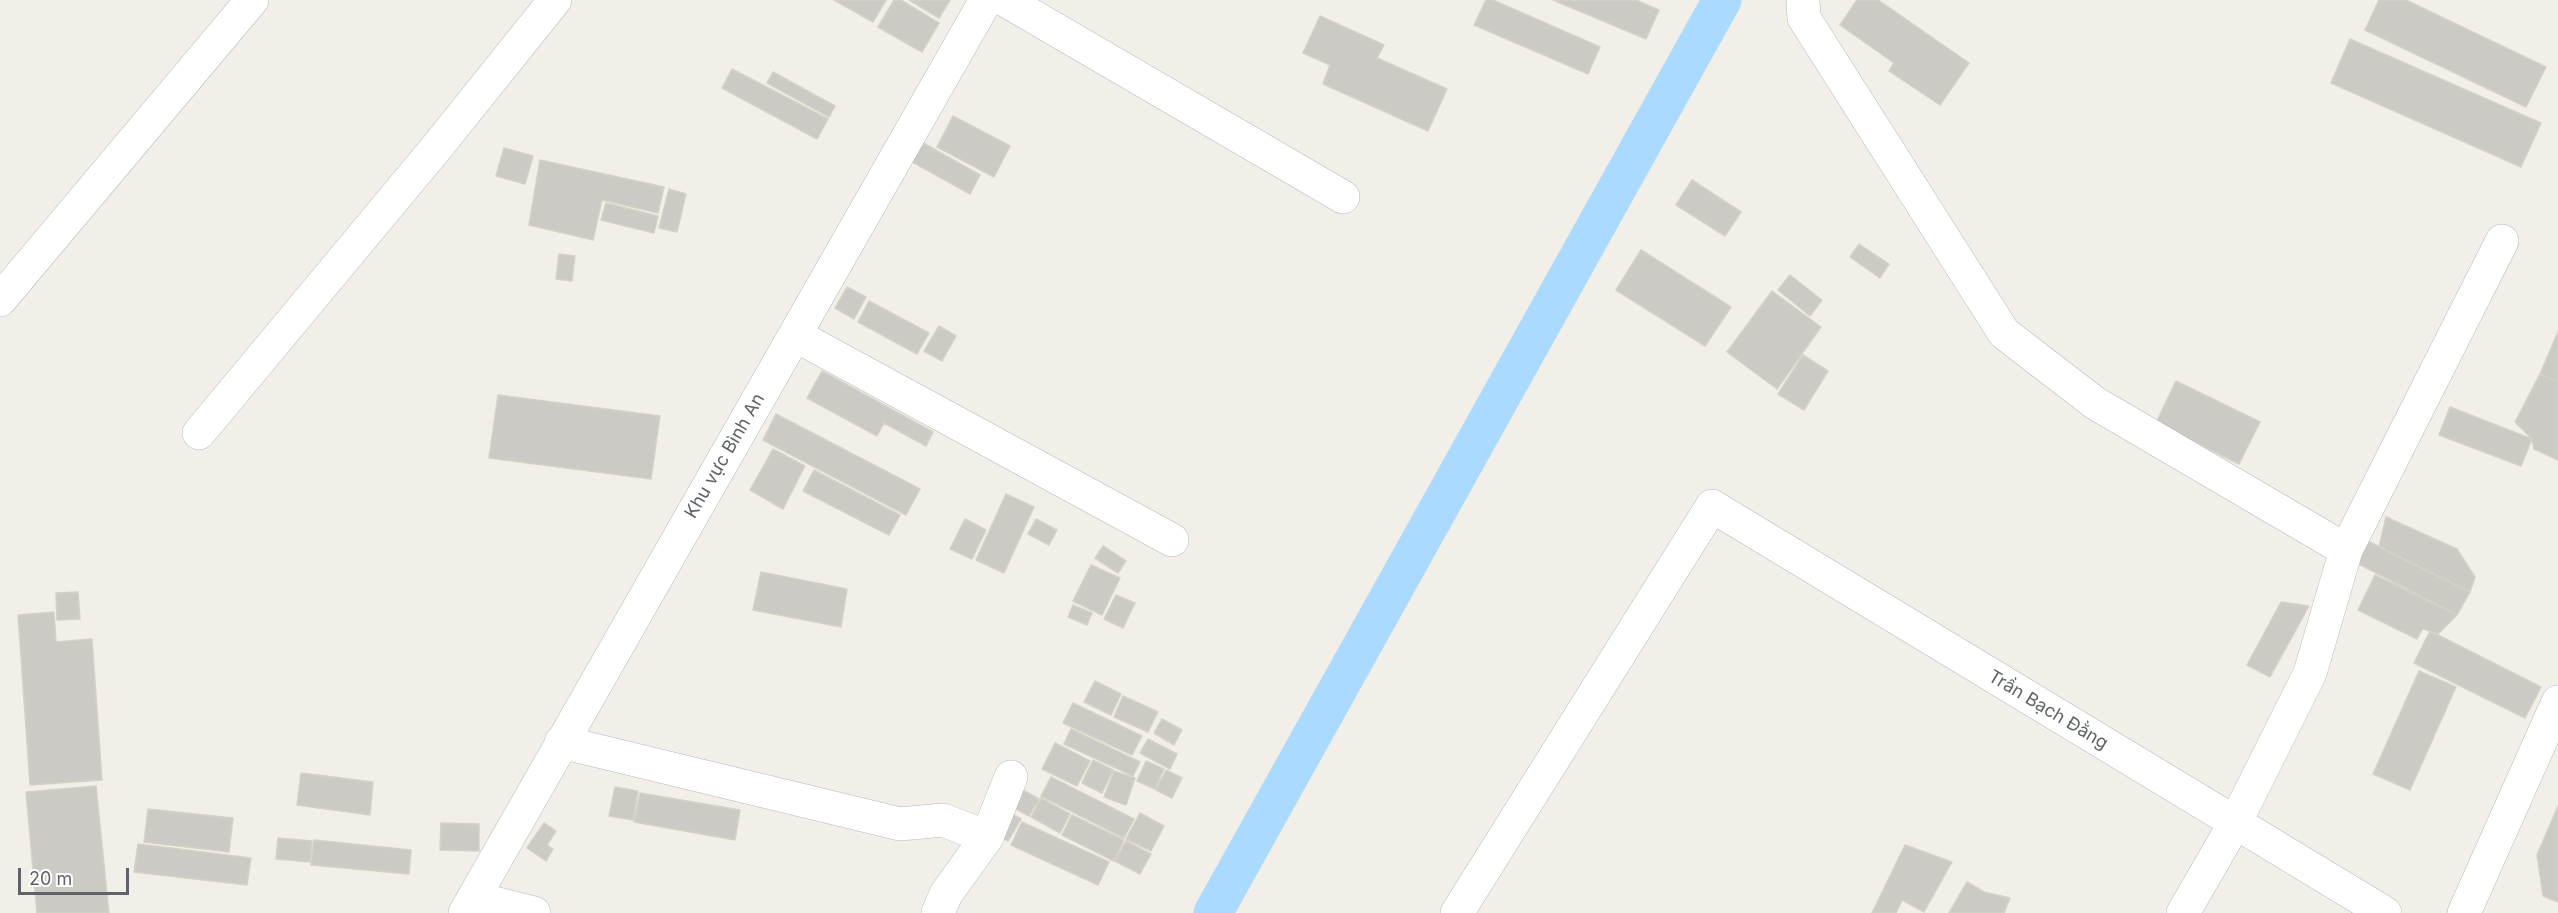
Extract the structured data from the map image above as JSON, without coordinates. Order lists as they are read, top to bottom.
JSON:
{
  "streets": {
    "street": ["Khu vực Bình An", "Trần Bạch Đằng"]
  },
  "scale_bar": "20 m"
}
